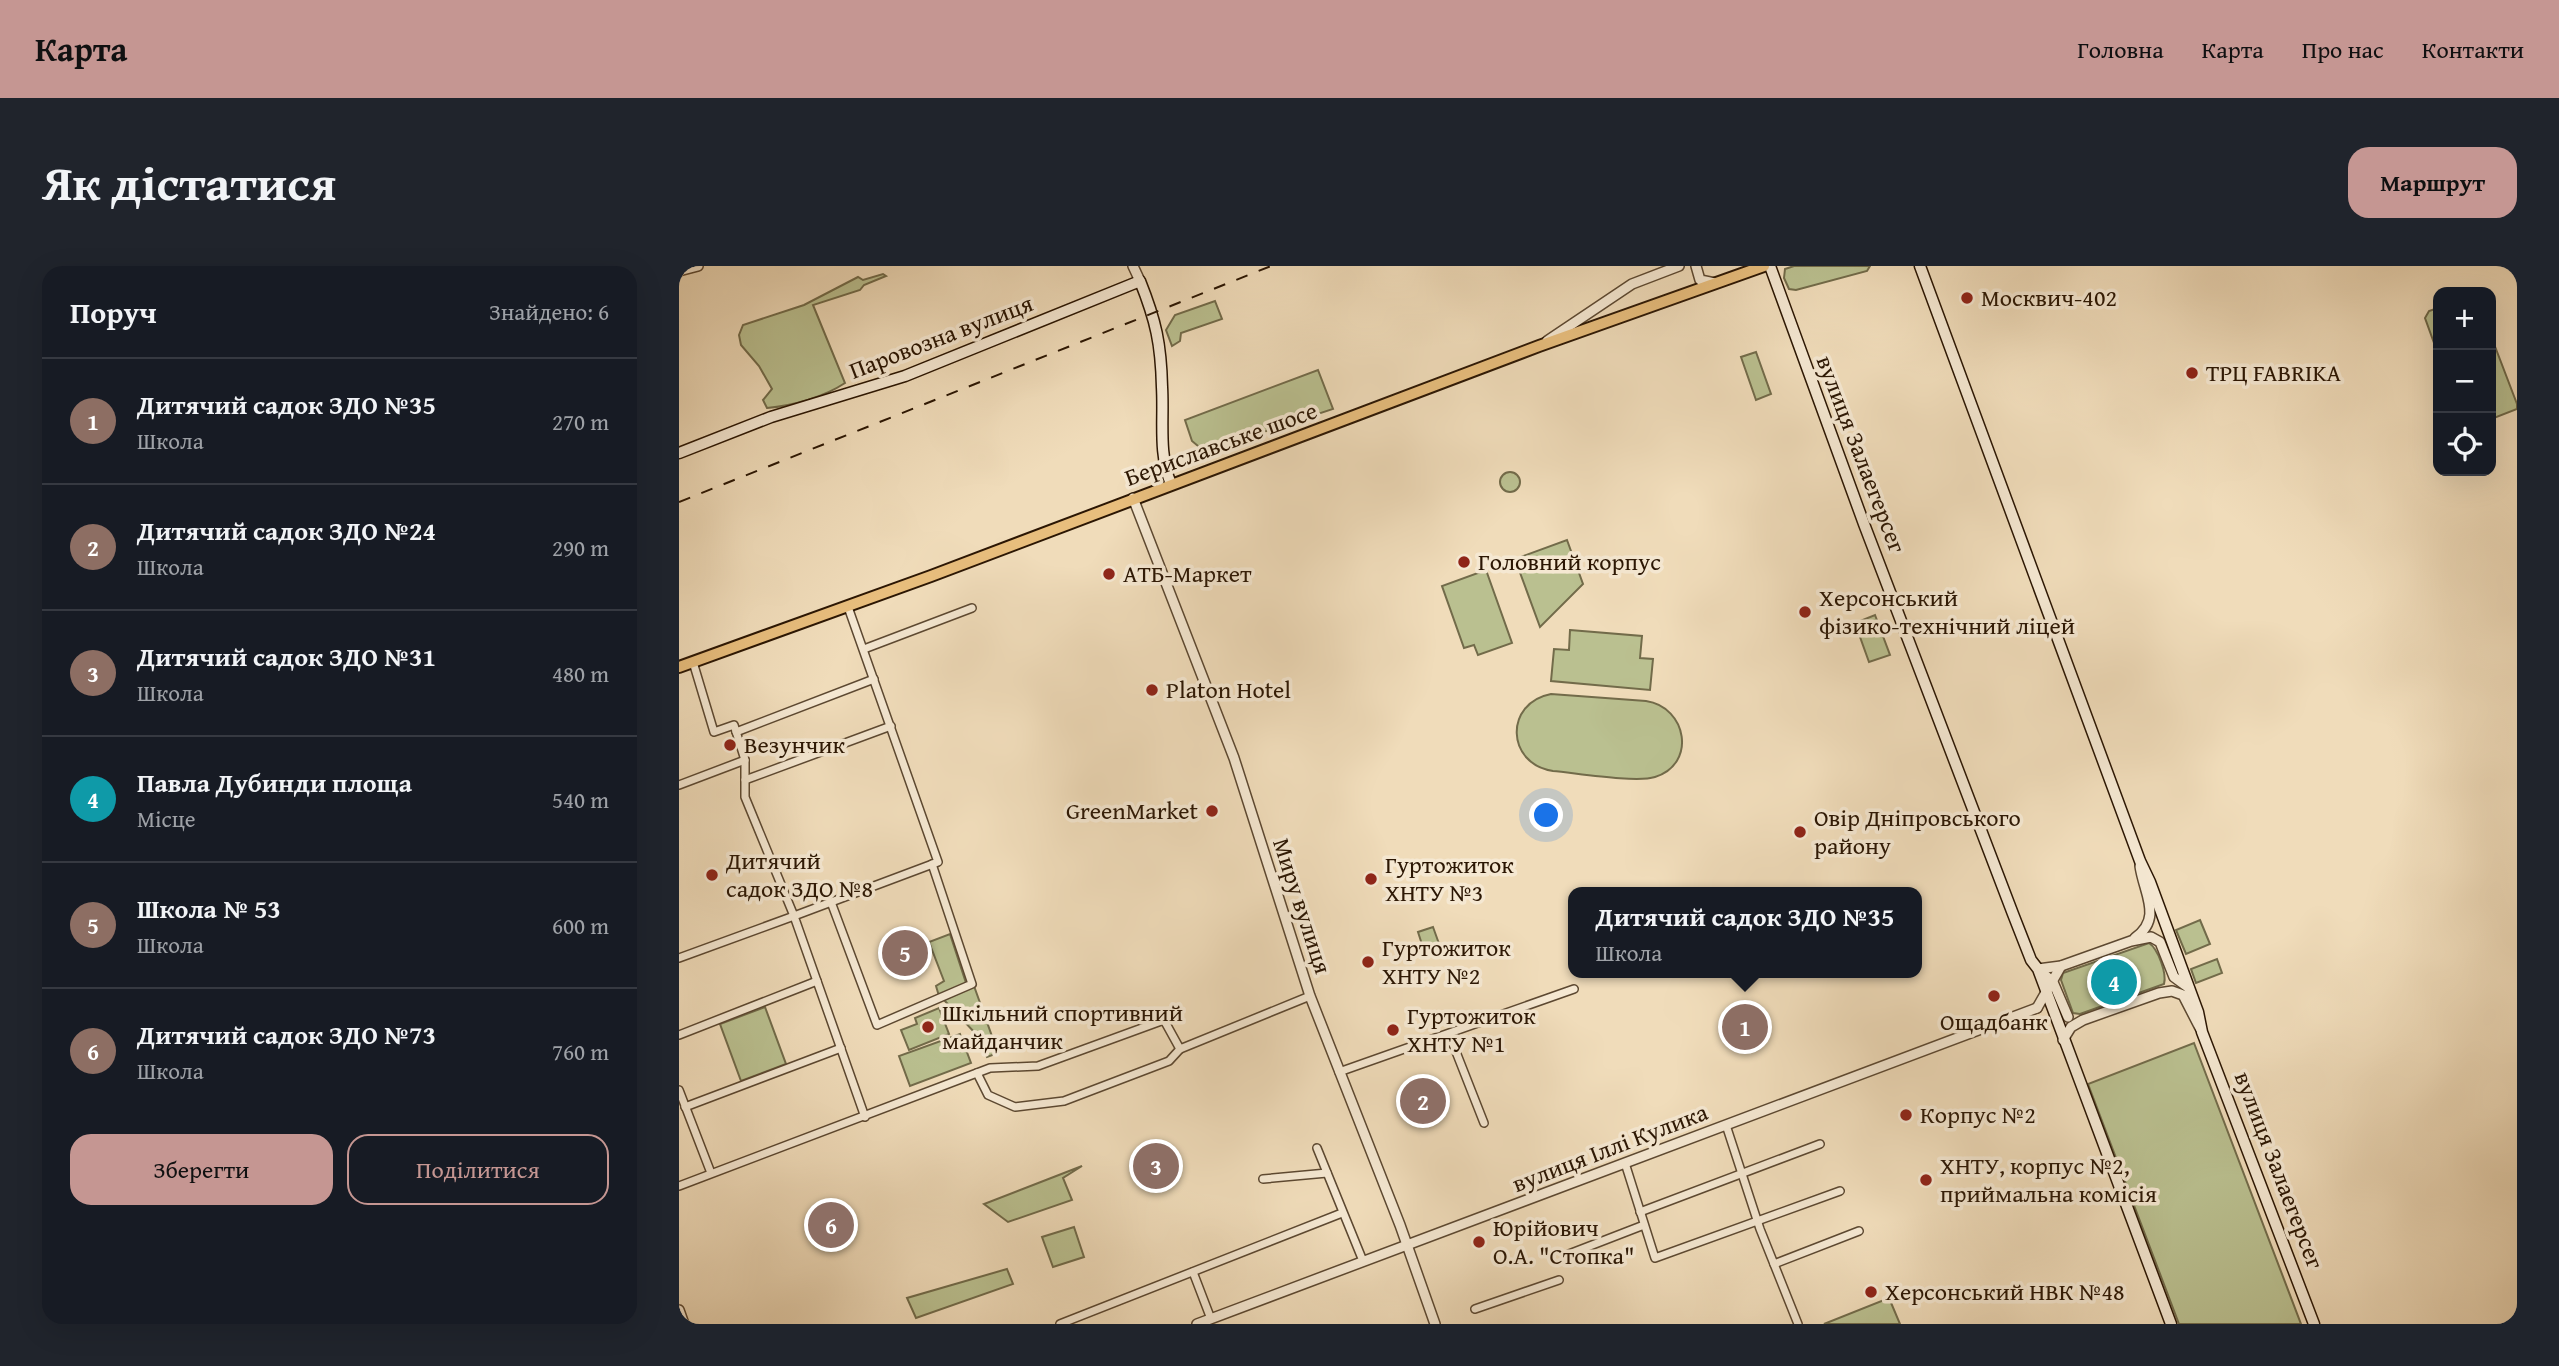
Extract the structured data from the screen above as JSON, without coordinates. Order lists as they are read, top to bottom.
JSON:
{
  "streets": {
    "main road": ["Паровозна вулиця", "Бериславське шосе", "вулиця Залаегерсег"],
    "street": ["Миру вулиця", "вулиця Іллі Кулика"]
  },
  "crossings": [
    ["Бериславське шосе", "вулиця Залаегерсег"],
    ["Бериславське шосе", "Миру вулиця"],
    ["Миру вулиця", "вулиця Іллі Кулика"]
  ],
  "places": [
    "Москвич-402",
    "ТРЦ FABRIKA",
    "Головний корпус",
    "АТБ-Маркет",
    "Херсонський фізико-технічний ліцей",
    "Platon Hotel",
    "Везунчик",
    "GreenMarket",
    "Овір Дніпровського району",
    "Дитячий садок ЗДО №8",
    "Гуртожиток ХНТУ №3",
    "Гуртожиток ХНТУ №2",
    "Ощадбанк",
    "Шкільний спортивний майданчик",
    "Гуртожиток ХНТУ №1",
    "Корпус №2",
    "ХНТУ, корпус №2, приймальна комісія",
    "Юрійович О.А. \"Стопка\"",
    "Херсонський НВК №48"
  ],
  "page": {
    "header": "Карта",
    "nav": [
      "Головна",
      "Карта",
      "Про нас",
      "Контакти"
    ],
    "title": "Як дістатися",
    "buttons": [
      "Маршрут",
      ["Зберегти", "Поділитися"]
    ],
    "heading": ["Поруч", "Знайдено: 6"],
    "map_buttons": ["+", "−"],
    "list": [
      {
        "mark": "1",
        "name": "Дитячий садок ЗДО №35",
        "note": "Школа",
        "value": "270 m"
      },
      {
        "mark": "2",
        "name": "Дитячий садок ЗДО №24",
        "note": "Школа",
        "value": "290 m"
      },
      {
        "mark": "3",
        "name": "Дитячий садок ЗДО №31",
        "note": "Школа",
        "value": "480 m"
      },
      {
        "mark": "4",
        "name": "Павла Дубинди площа",
        "note": "Місце",
        "value": "540 m"
      },
      {
        "mark": "5",
        "name": "Школа № 53",
        "note": "Школа",
        "value": "600 m"
      },
      {
        "mark": "6",
        "name": "Дитячий садок ЗДО №73",
        "note": "Школа",
        "value": "760 m"
      }
    ],
    "popup": ["Дитячий садок ЗДО №35", "Школа"],
    "pins": [
      "5",
      "4",
      "1",
      "2",
      "3",
      "6"
    ]
  }
}
